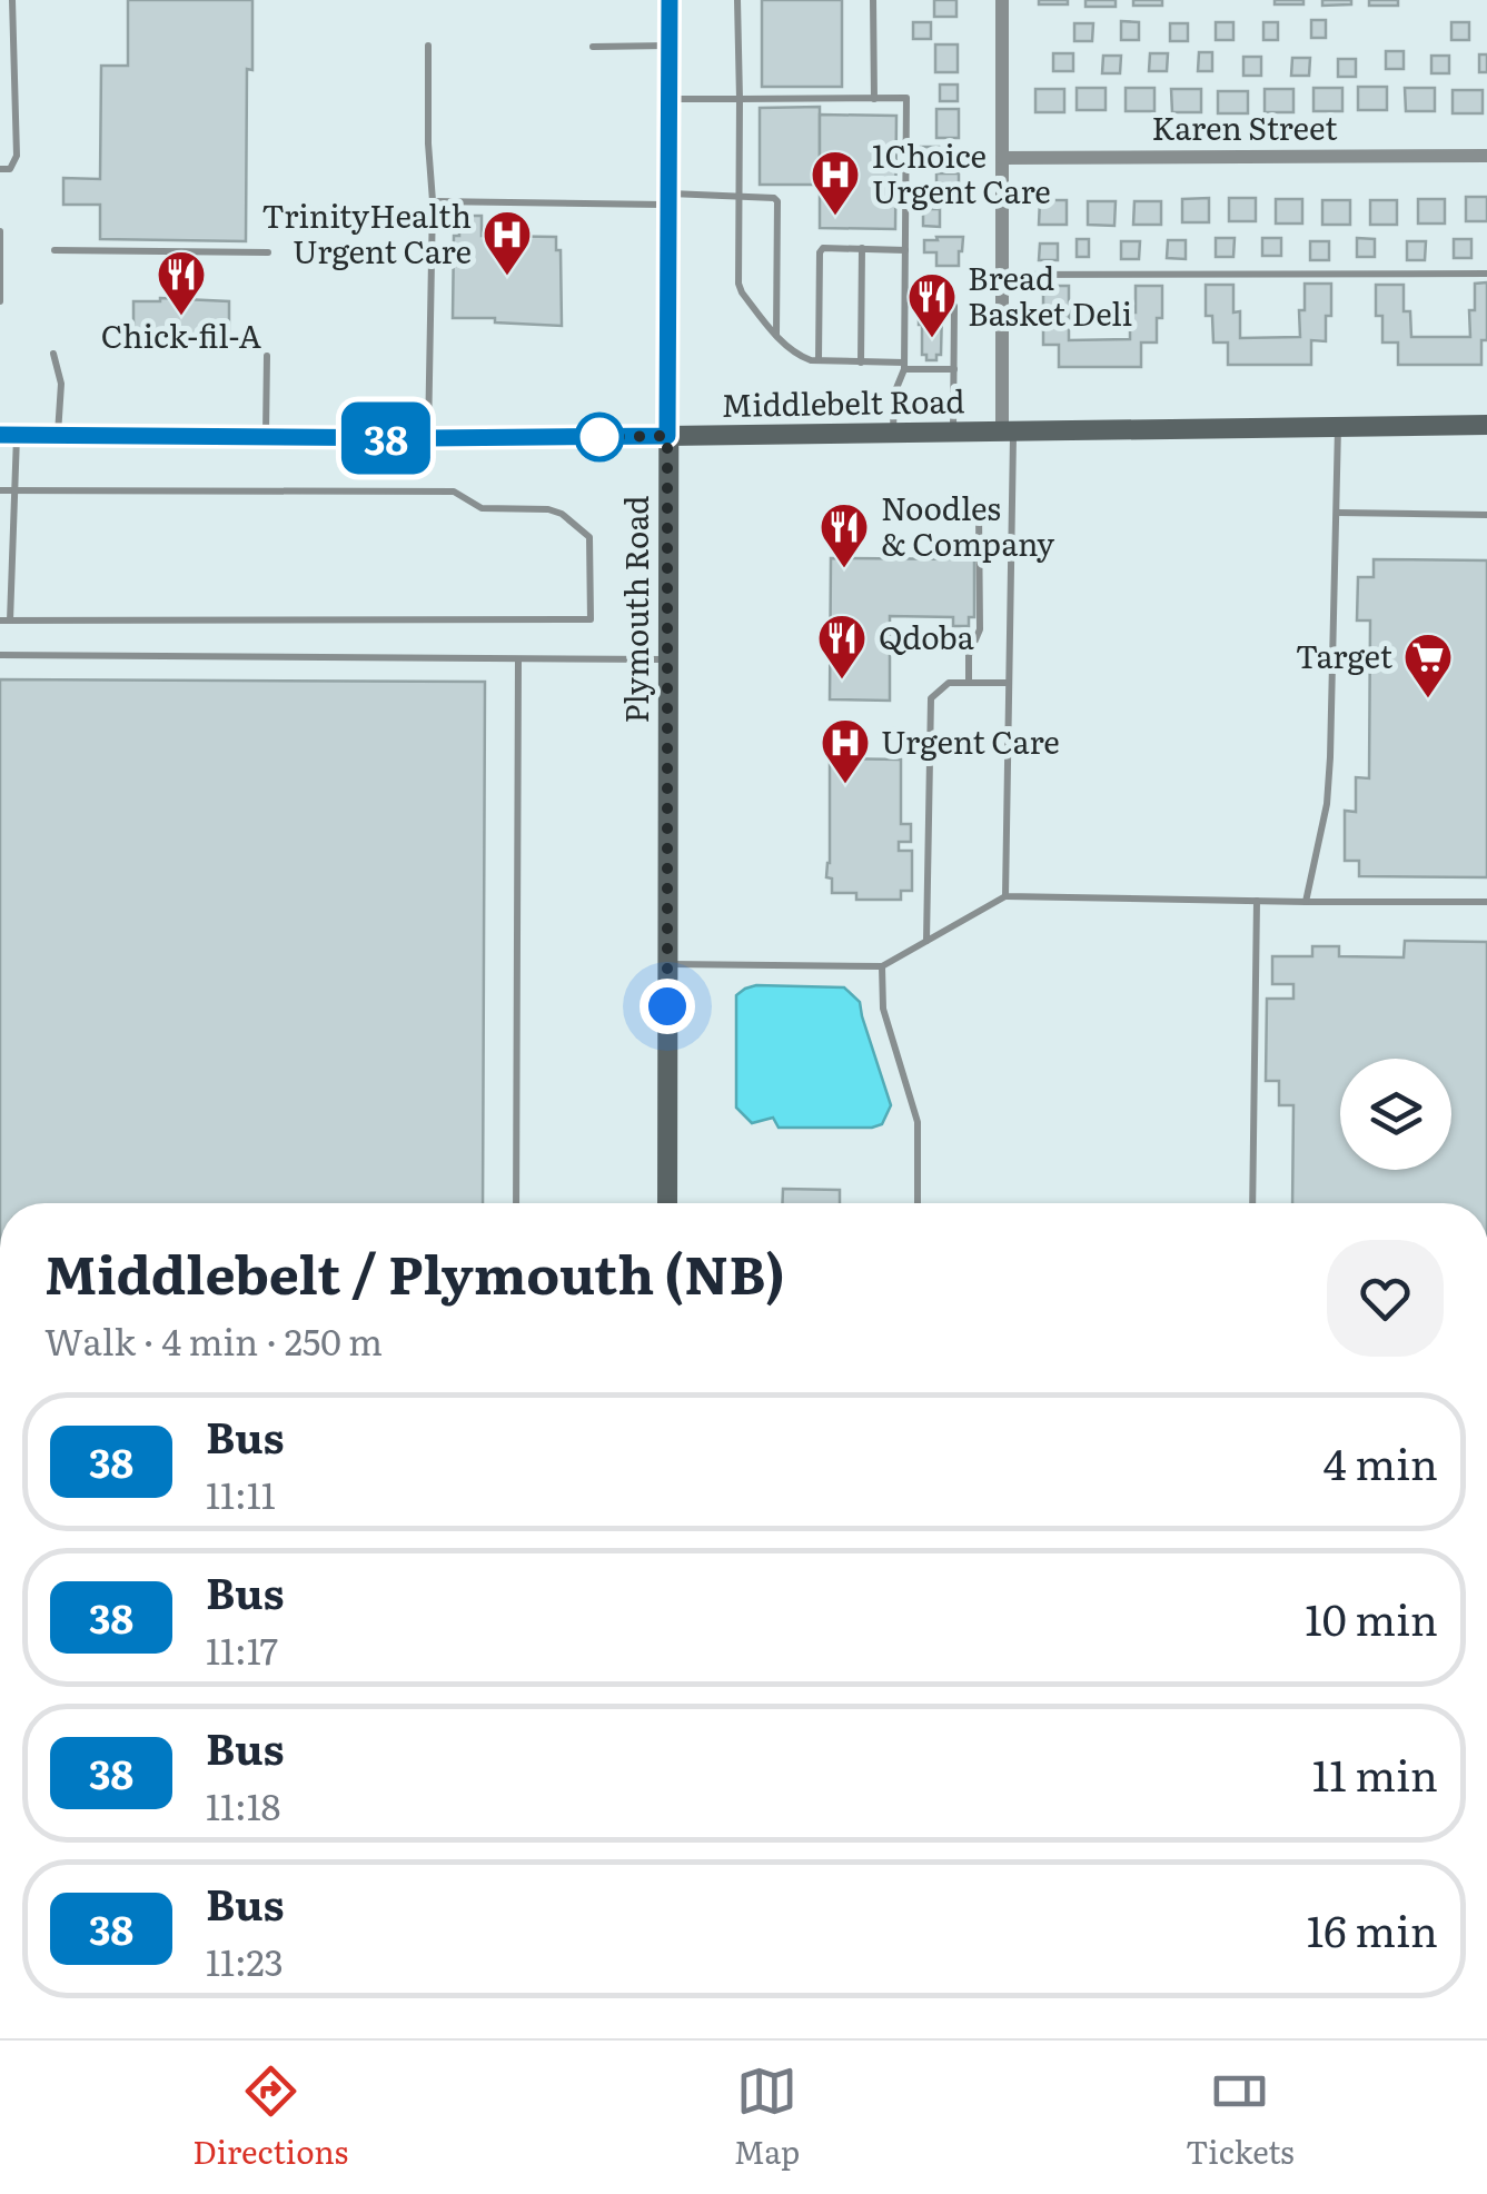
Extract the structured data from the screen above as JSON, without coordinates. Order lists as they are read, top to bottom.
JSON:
{
  "streets": {
    "main road": ["Middlebelt Road", "Plymouth Road"],
    "street": ["Karen Street"]
  },
  "crossings": [
    ["Middlebelt Road", "Plymouth Road"]
  ],
  "places": {
    "hospital": ["1Choice Urgent Care", "TrinityHealth Urgent Care", "Urgent Care"],
    "restaurant": [
      "Chick-fil-A",
      "Bread Basket Deli",
      "Noodles & Company",
      "Qdoba"
    ],
    "supermarket": ["Target"]
  },
  "lines": ["bus line 38"],
  "page": {
    "on_map": "38",
    "heading": ["Middlebelt / Plymouth (NB)", "Walk · 4 min · 250 m"],
    "list": [
      {
        "mark": "38",
        "name": "Bus",
        "note": "11:11",
        "value": "4 min"
      },
      {
        "mark": "38",
        "name": "Bus",
        "note": "11:17",
        "value": "10 min"
      },
      {
        "mark": "38",
        "name": "Bus",
        "note": "11:18",
        "value": "11 min"
      },
      {
        "mark": "38",
        "name": "Bus",
        "note": "11:23",
        "value": "16 min"
      }
    ],
    "tabs": ["Directions", "Map", "Tickets"]
  }
}
